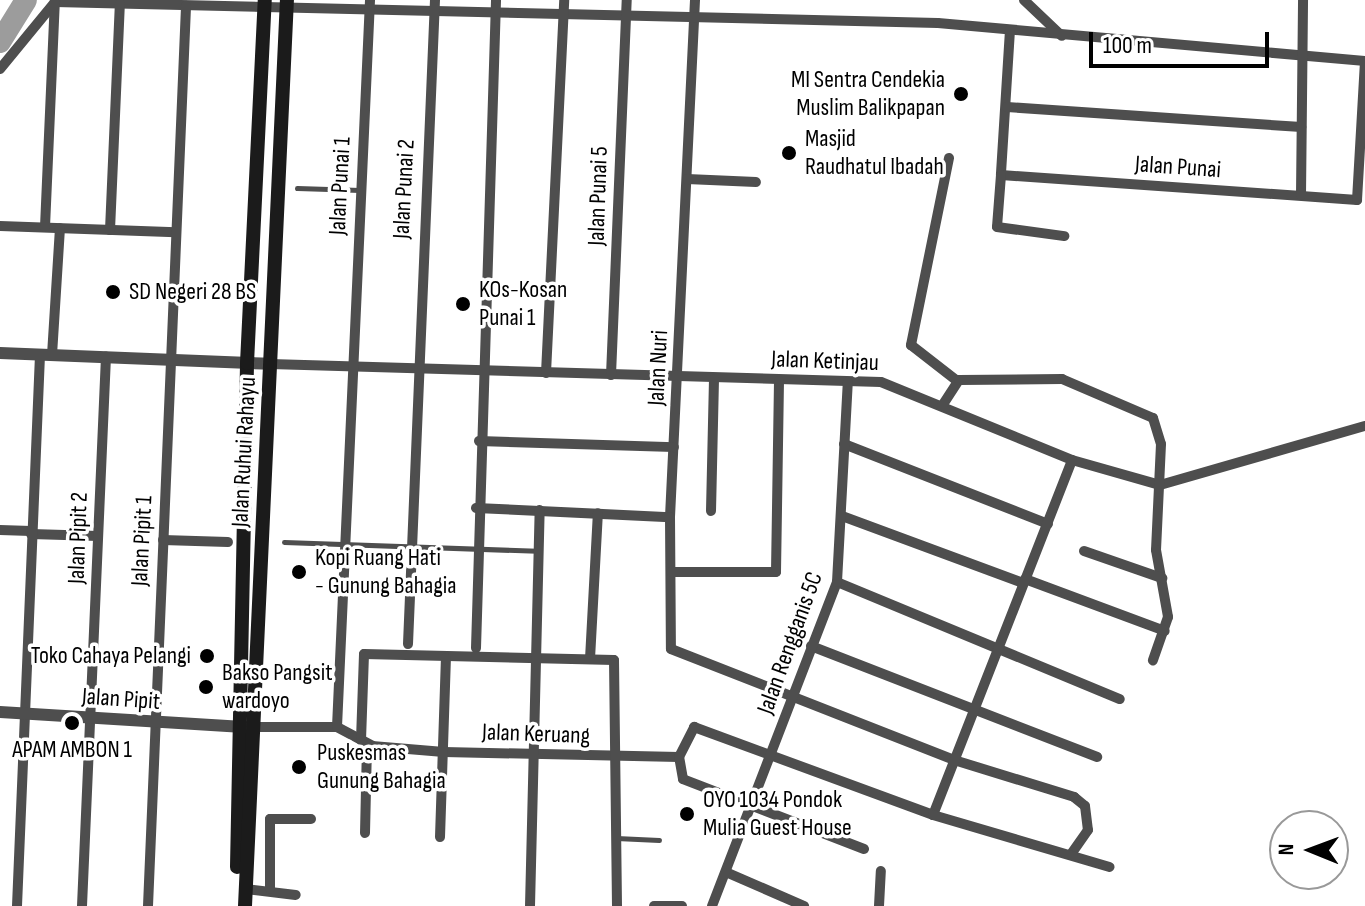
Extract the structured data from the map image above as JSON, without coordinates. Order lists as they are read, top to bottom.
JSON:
{
  "streets": {
    "main road": ["Jalan Ruhui Rahayu"],
    "street": [
      "Jalan Punai",
      "Jalan Punai 1",
      "Jalan Punai 2",
      "Jalan Punai 5",
      "Jalan Ketinjau",
      "Jalan Nuri",
      "Jalan Pipit 2",
      "Jalan Pipit 1",
      "Jalan Rengganis 5C",
      "Jalan Pipit",
      "Jalan Keruang"
    ]
  },
  "crossings": [
    ["Jalan Punai 1", "Jalan Ketinjau"],
    ["Jalan Punai 2", "Jalan Ketinjau"],
    ["Jalan Punai 5", "Jalan Ketinjau"],
    ["Jalan Ketinjau", "Jalan Nuri"],
    ["Jalan Ketinjau", "Jalan Ruhui Rahayu"],
    ["Jalan Ketinjau", "Jalan Pipit 2"],
    ["Jalan Ketinjau", "Jalan Pipit 1"],
    ["Jalan Ketinjau", "Jalan Rengganis 5C"],
    ["Jalan Nuri", "Jalan Rengganis 5C"],
    ["Jalan Ruhui Rahayu", "Jalan Pipit"],
    ["Jalan Ruhui Rahayu", "Jalan Keruang"],
    ["Jalan Pipit 2", "Jalan Pipit"],
    ["Jalan Pipit 1", "Jalan Pipit"],
    ["Jalan Pipit", "Jalan Keruang"]
  ],
  "places": [
    "MI Sentra Cendekia Muslim Balikpapan",
    "Masjid Raudhatul Ibadah",
    "SD Negeri 28 BS",
    "KOs-Kosan Punai 1",
    "Kopi Ruang Hati - Gunung Bahagia",
    "Toko Cahaya Pelangi",
    "Bakso Pangsit wardoyo",
    "APAM AMBON 1",
    "Puskesmas Gunung Bahagia",
    "OYO 1034 Pondok Mulia Guest House"
  ],
  "scale_bar": "100 m",
  "north": "left"
}
